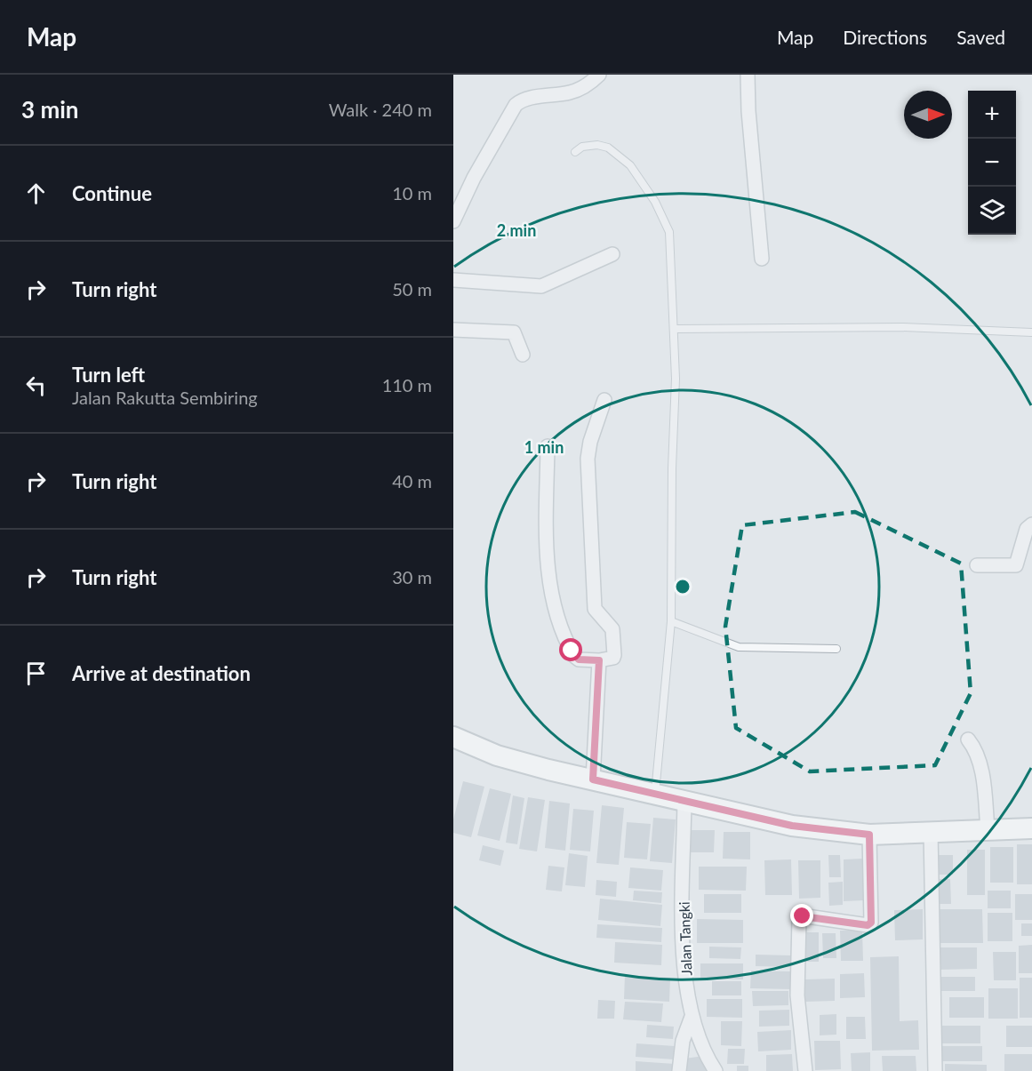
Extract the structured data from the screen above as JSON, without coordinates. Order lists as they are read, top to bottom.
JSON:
{
  "streets": {
    "street": ["Jalan Tangki"]
  },
  "north": "right",
  "page": {
    "header": "Map",
    "nav": ["Map", "Directions", "Saved"],
    "heading": ["3 min", "Walk · 240 m"],
    "map_buttons": ["+", "−"],
    "list": [
      ["Continue", "10 m"],
      ["Turn right", "50 m"],
      ["Turn left", "Jalan Rakutta Sembiring", "110 m"],
      ["Turn right", "40 m"],
      ["Turn right", "30 m"],
      "Arrive at destination"
    ]
  },
  "rings": ["2 min", "1 min"]
}
